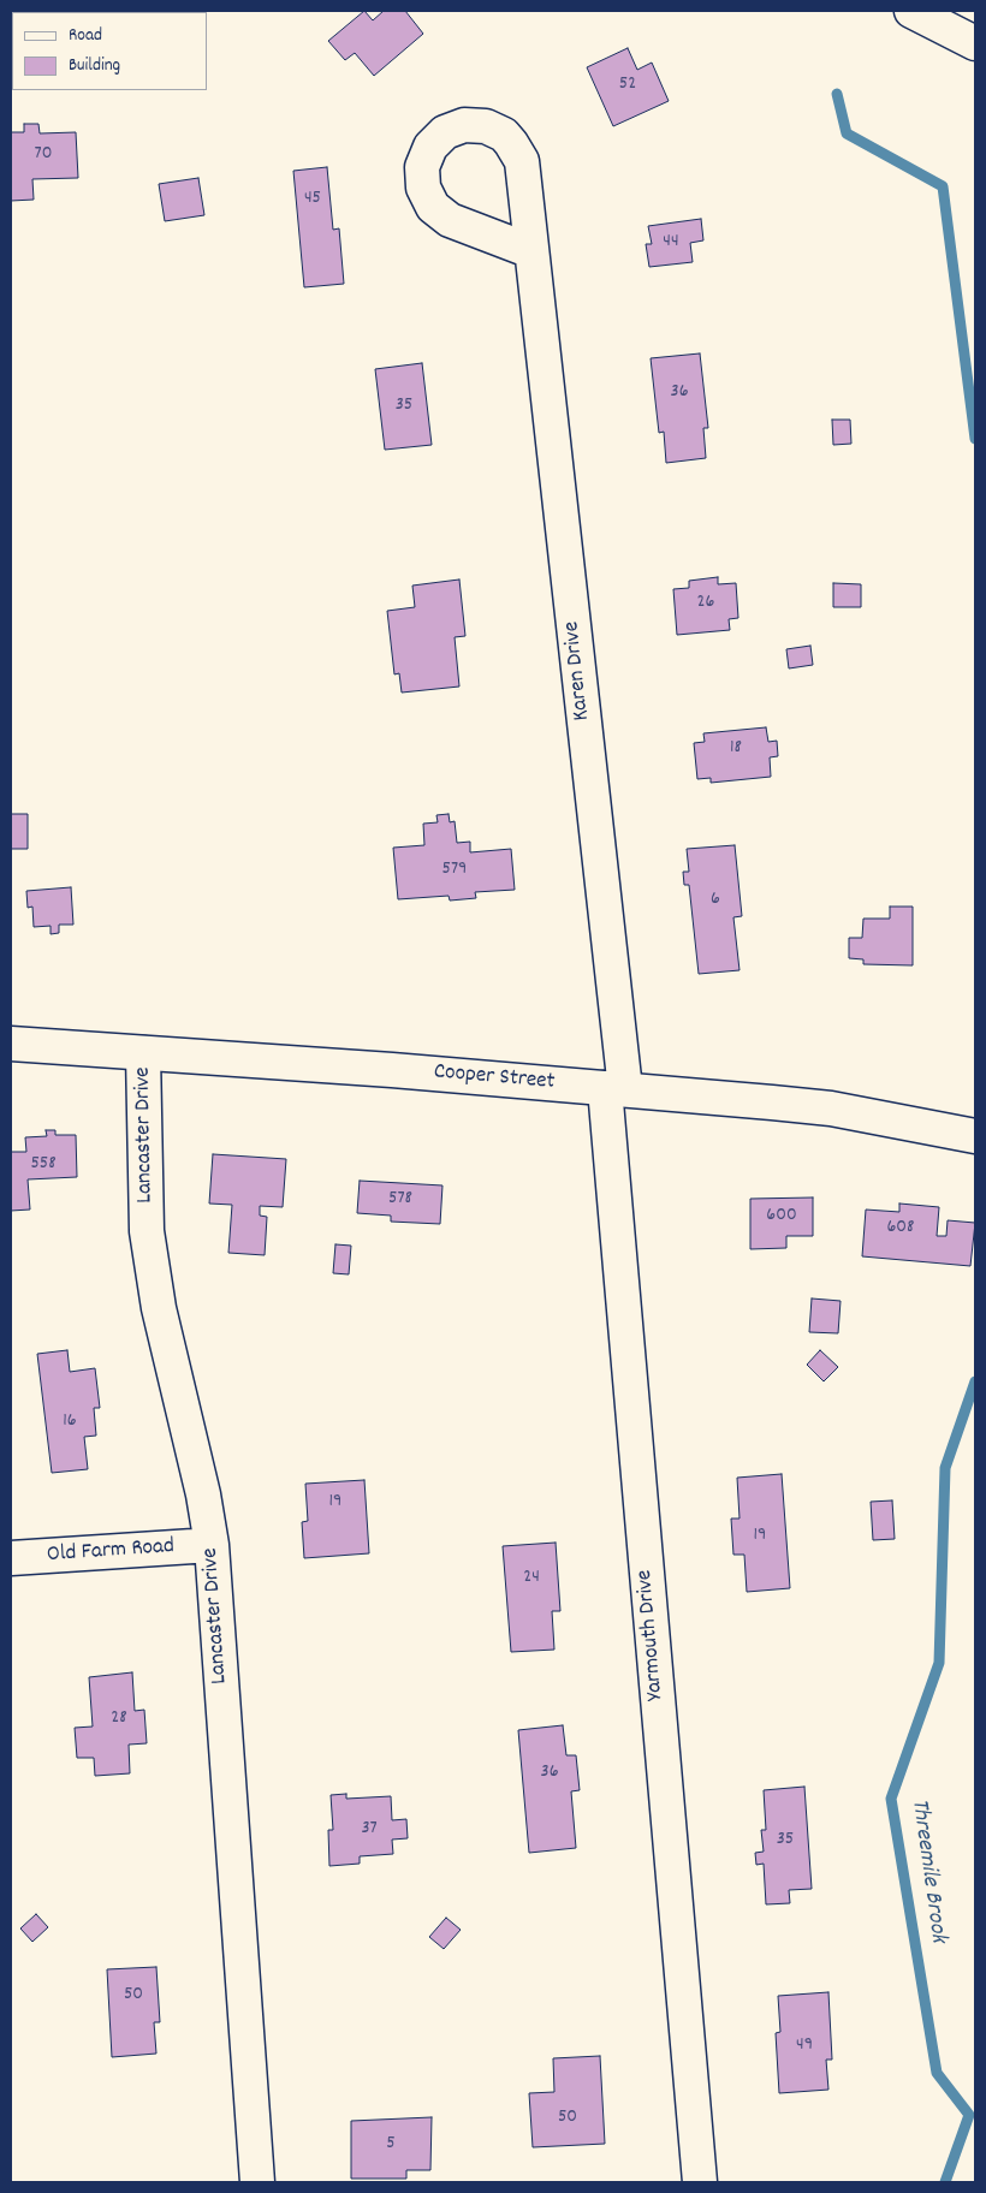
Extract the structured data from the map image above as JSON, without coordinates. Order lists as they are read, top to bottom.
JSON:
{
  "streets": {
    "main road": [
      "Karen Drive",
      "Cooper Street",
      "Lancaster Drive",
      "Old Farm Road",
      "Yarmouth Drive"
    ]
  },
  "crossings": [
    ["Karen Drive", "Cooper Street"],
    ["Karen Drive", "Yarmouth Drive"],
    ["Cooper Street", "Lancaster Drive"],
    ["Cooper Street", "Yarmouth Drive"],
    ["Lancaster Drive", "Old Farm Road"]
  ],
  "water": ["Threemile Brook"],
  "house_numbers": [
    "52",
    "70",
    "45",
    "44",
    "36",
    "35",
    "26",
    "18",
    "579",
    "6",
    "558",
    "578",
    "600",
    "608",
    "16",
    "19",
    "19",
    "24",
    "28",
    "36",
    "37",
    "35",
    "50",
    "49",
    "50",
    "5"
  ],
  "legend": ["Road", "Building"]
}
